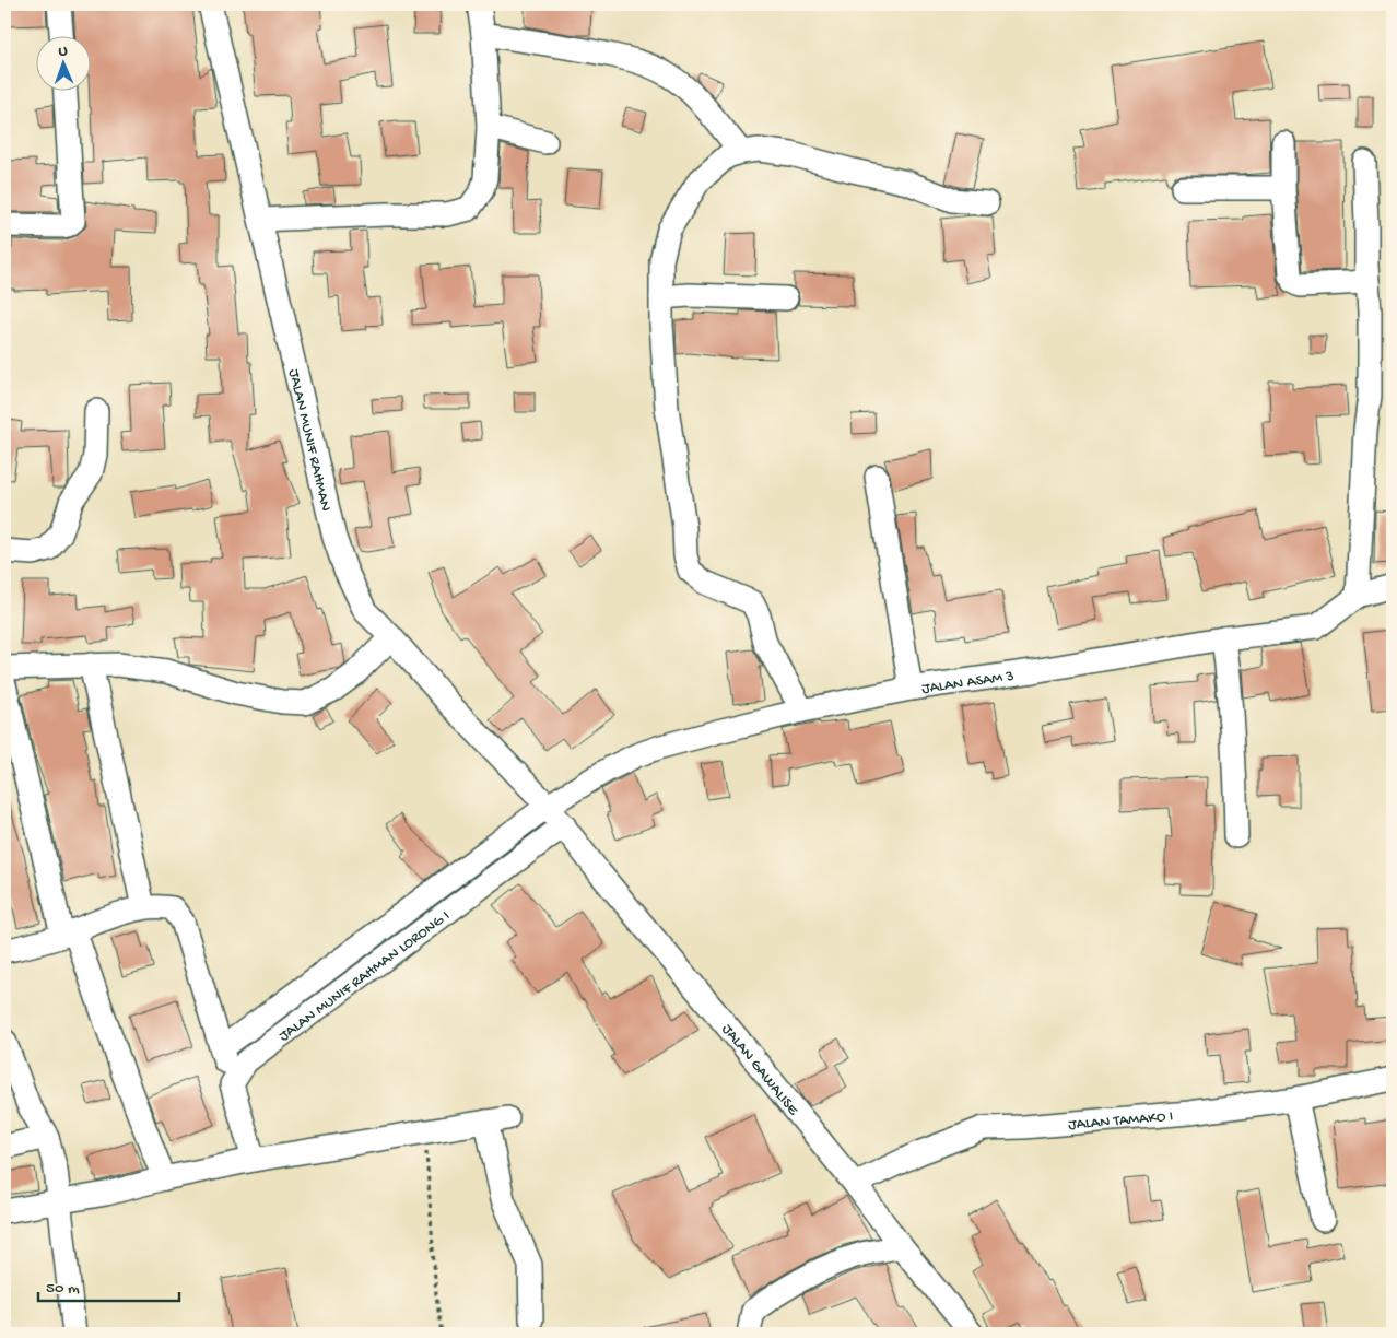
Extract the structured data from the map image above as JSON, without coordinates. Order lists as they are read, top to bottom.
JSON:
{
  "streets": {
    "street": [
      "JALAN MUNIF RAHMAN",
      "JALAN ASAM 3",
      "JALAN MUNIF RAHMAN LORONG I",
      "JALAN GAWALISE",
      "JALAN TAMAKO I"
    ]
  },
  "crossings": [
    ["JALAN MUNIF RAHMAN", "JALAN ASAM 3"],
    ["JALAN MUNIF RAHMAN", "JALAN GAWALISE"],
    ["JALAN ASAM 3", "JALAN GAWALISE"],
    ["JALAN MUNIF RAHMAN LORONG I", "JALAN GAWALISE"],
    ["JALAN GAWALISE", "JALAN TAMAKO I"]
  ],
  "scale_bar": "50 m",
  "north": "top"
}
